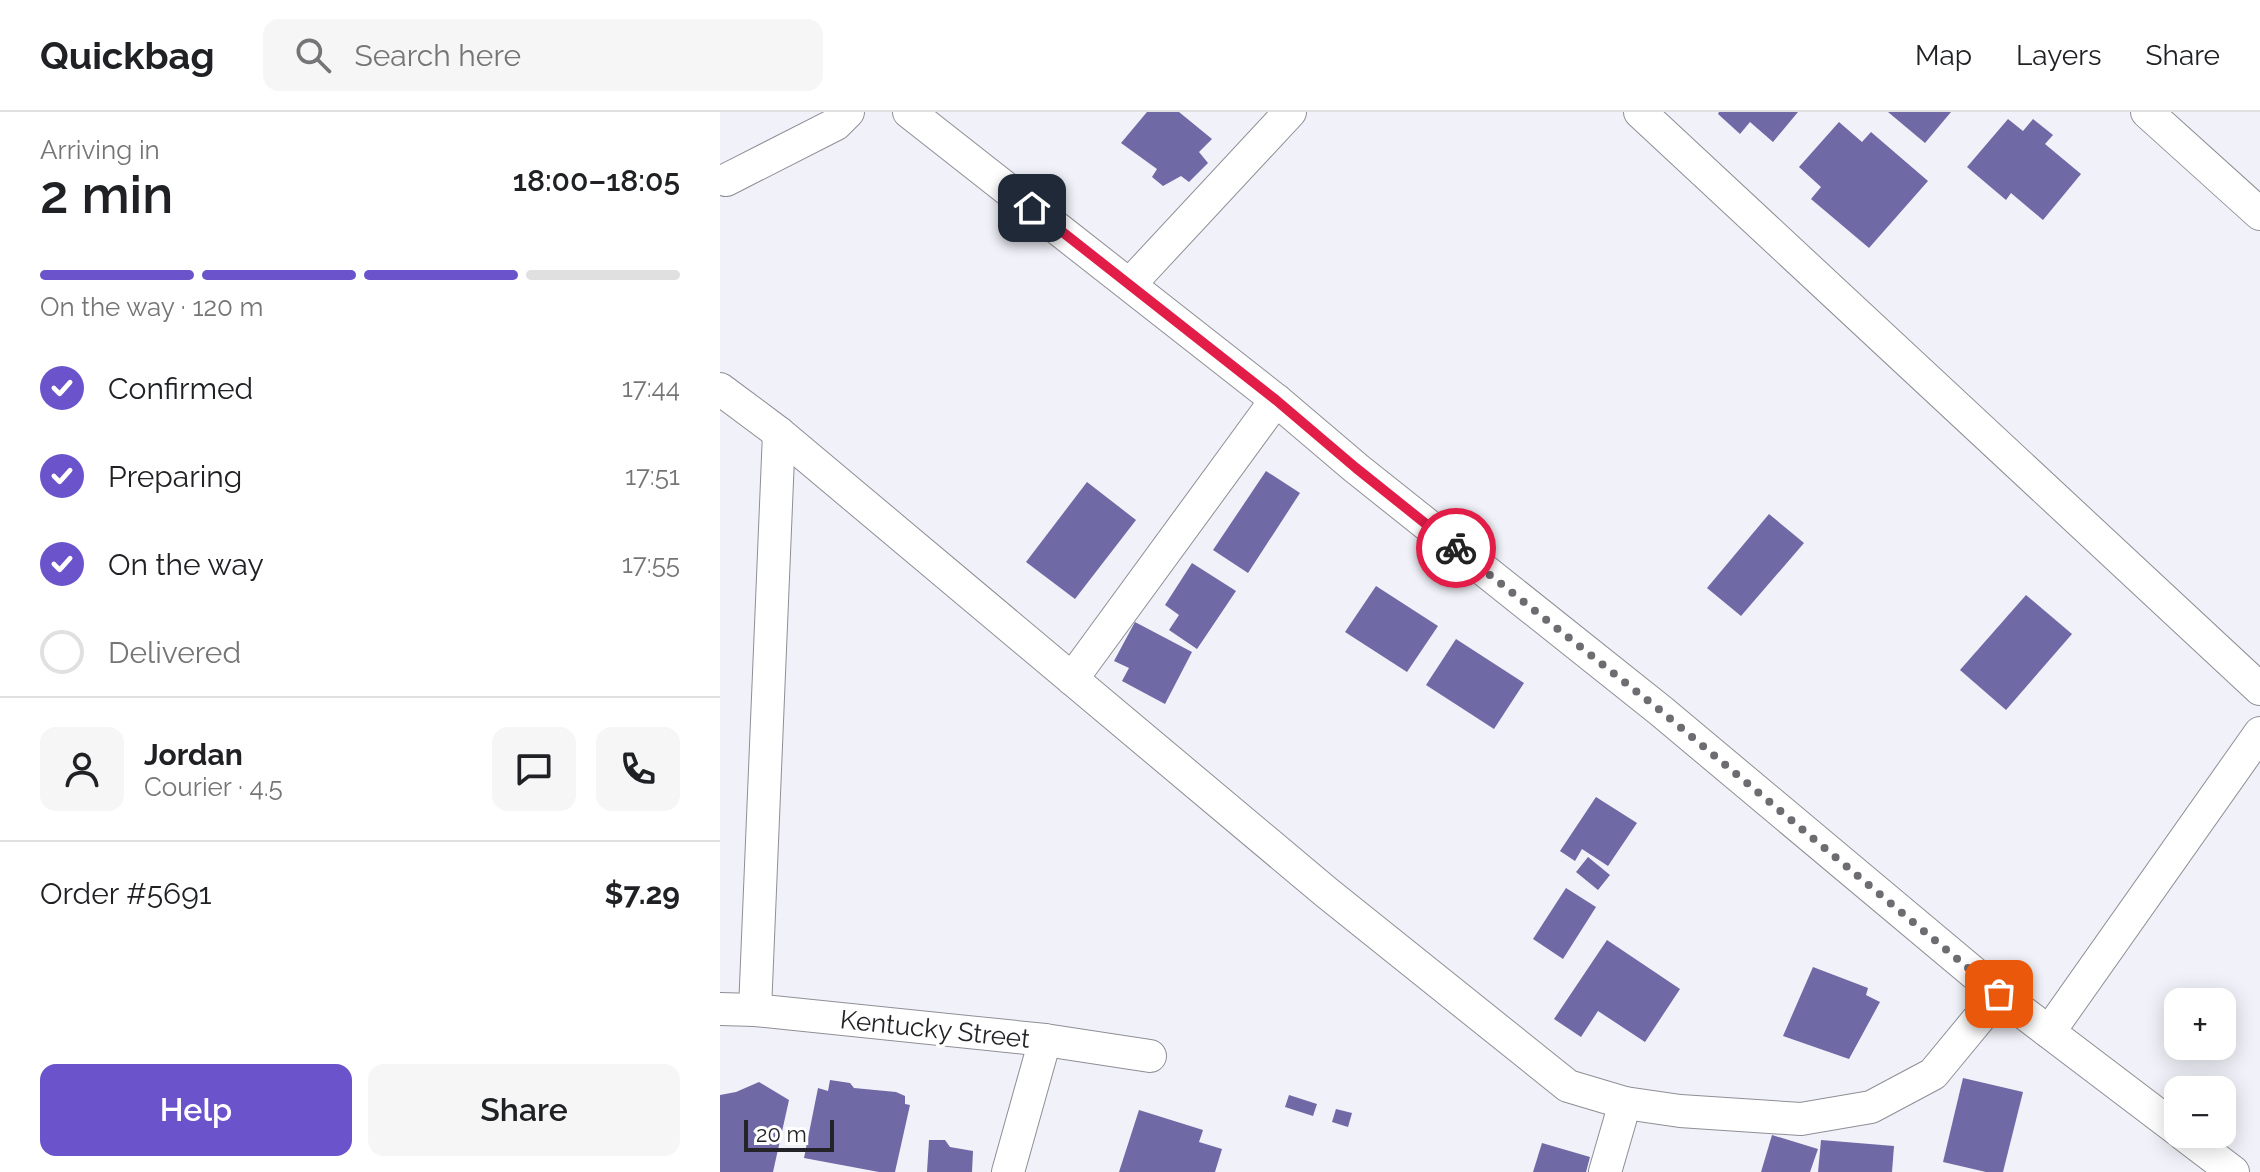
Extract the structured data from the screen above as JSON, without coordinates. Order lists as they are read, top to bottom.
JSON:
{
  "streets": {
    "street": ["Kentucky Street"]
  },
  "scale_bar": "20 m",
  "page": {
    "header": "Quickbag",
    "search": "Search here",
    "nav": ["Map", "Layers", "Share"],
    "heading": ["2 min", "Arriving in", "18:00–18:05"],
    "panel": [
      "Jordan",
      "Courier · 4.5",
      "Order #5691",
      "$7.29"
    ],
    "bar": "On the way · 120 m",
    "list": [
      ["Confirmed", "17:44"],
      ["Preparing", "17:51"],
      ["On the way", "17:55"],
      "Delivered"
    ],
    "map_buttons": ["+", "−"],
    "buttons": ["Help", "Share"],
    "scale": "20 m"
  }
}
